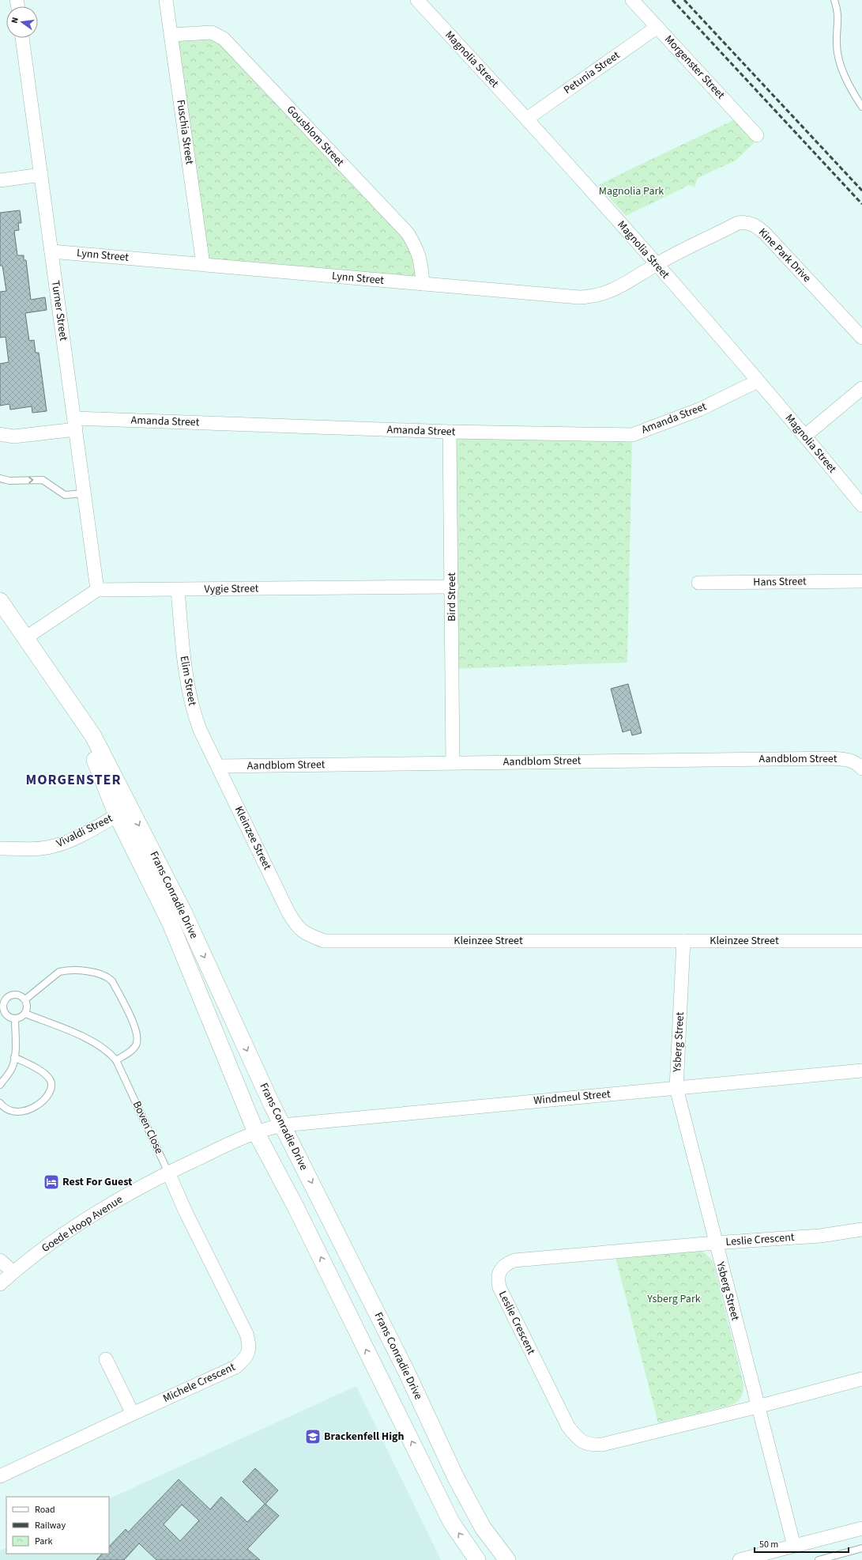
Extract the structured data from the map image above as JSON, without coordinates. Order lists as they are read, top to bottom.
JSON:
{
  "streets": {
    "street": [
      "Magnolia Street",
      "Morgenster Street",
      "Petunia Street",
      "Fuschia Street",
      "Gousblom Street",
      "Lynn Street",
      "Kine Park Drive",
      "Turner Street",
      "Amanda Street",
      "Hans Street",
      "Vygie Street",
      "Bird Street",
      "Elim Street",
      "Aandblom Street",
      "Vivaldi Street",
      "Kleinzee Street",
      "Frans Conradie Drive",
      "Ysberg Street",
      "Windmeul Street",
      "Goede Hoop Avenue",
      "Leslie Crescent",
      "Michele Crescent"
    ],
    "lane": ["Boven Close"]
  },
  "crossings": [
    ["Magnolia Street", "Petunia Street"],
    ["Magnolia Street", "Lynn Street"],
    ["Magnolia Street", "Kine Park Drive"],
    ["Magnolia Street", "Amanda Street"],
    ["Morgenster Street", "Petunia Street"],
    ["Fuschia Street", "Gousblom Street"],
    ["Fuschia Street", "Lynn Street"],
    ["Gousblom Street", "Lynn Street"],
    ["Lynn Street", "Kine Park Drive"],
    ["Lynn Street", "Turner Street"],
    ["Turner Street", "Amanda Street"],
    ["Turner Street", "Vygie Street"],
    ["Amanda Street", "Bird Street"],
    ["Vygie Street", "Bird Street"],
    ["Vygie Street", "Elim Street"],
    ["Bird Street", "Aandblom Street"],
    ["Elim Street", "Aandblom Street"],
    ["Elim Street", "Kleinzee Street"],
    ["Aandblom Street", "Kleinzee Street"],
    ["Vivaldi Street", "Frans Conradie Drive"],
    ["Kleinzee Street", "Ysberg Street"],
    ["Frans Conradie Drive", "Windmeul Street"],
    ["Frans Conradie Drive", "Goede Hoop Avenue"],
    ["Ysberg Street", "Windmeul Street"],
    ["Ysberg Street", "Leslie Crescent"],
    ["Windmeul Street", "Goede Hoop Avenue"],
    ["Boven Close", "Goede Hoop Avenue"],
    ["Boven Close", "Michele Crescent"],
    ["Goede Hoop Avenue", "Michele Crescent"]
  ],
  "districts": ["MORGENSTER"],
  "parks": ["Magnolia Park", "Ysberg Park"],
  "places": {
    "hotel": ["Rest For Guest"],
    "school or university": ["Brackenfell High"]
  },
  "legend": ["Road", "Railway", "Park"],
  "scale_bar": "50 m",
  "north": "left"
}
